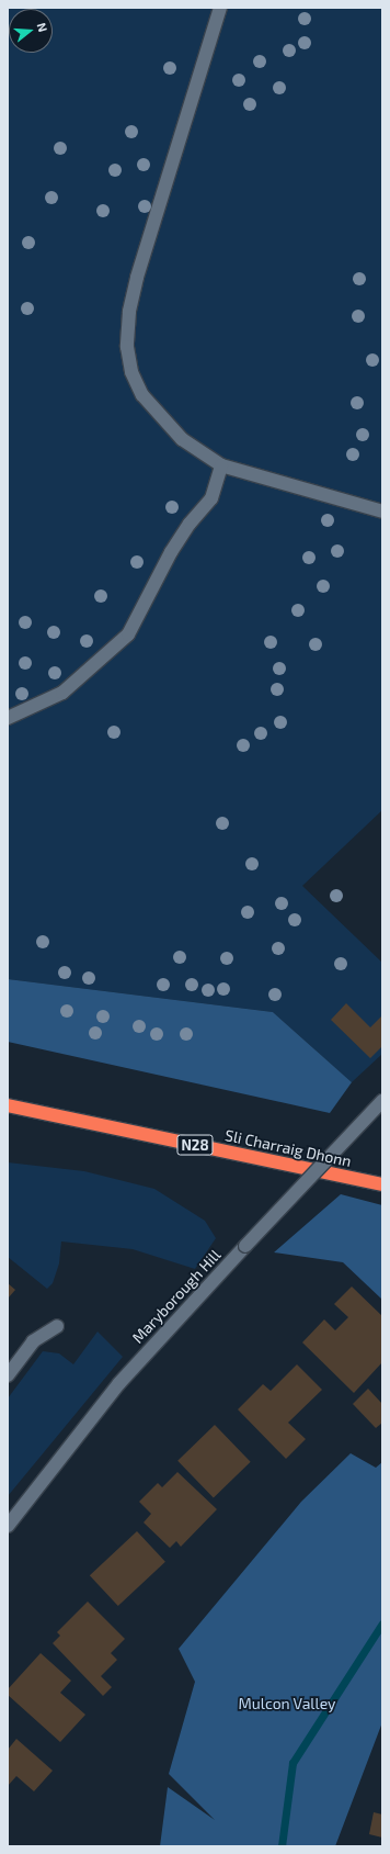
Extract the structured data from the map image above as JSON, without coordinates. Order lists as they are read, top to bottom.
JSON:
{
  "streets": {
    "highway": ["N28", "Sli Charraig Dhonn"],
    "street": ["Maryborough Hill"]
  },
  "parks": ["Mulcon Valley"],
  "north": "right"
}
